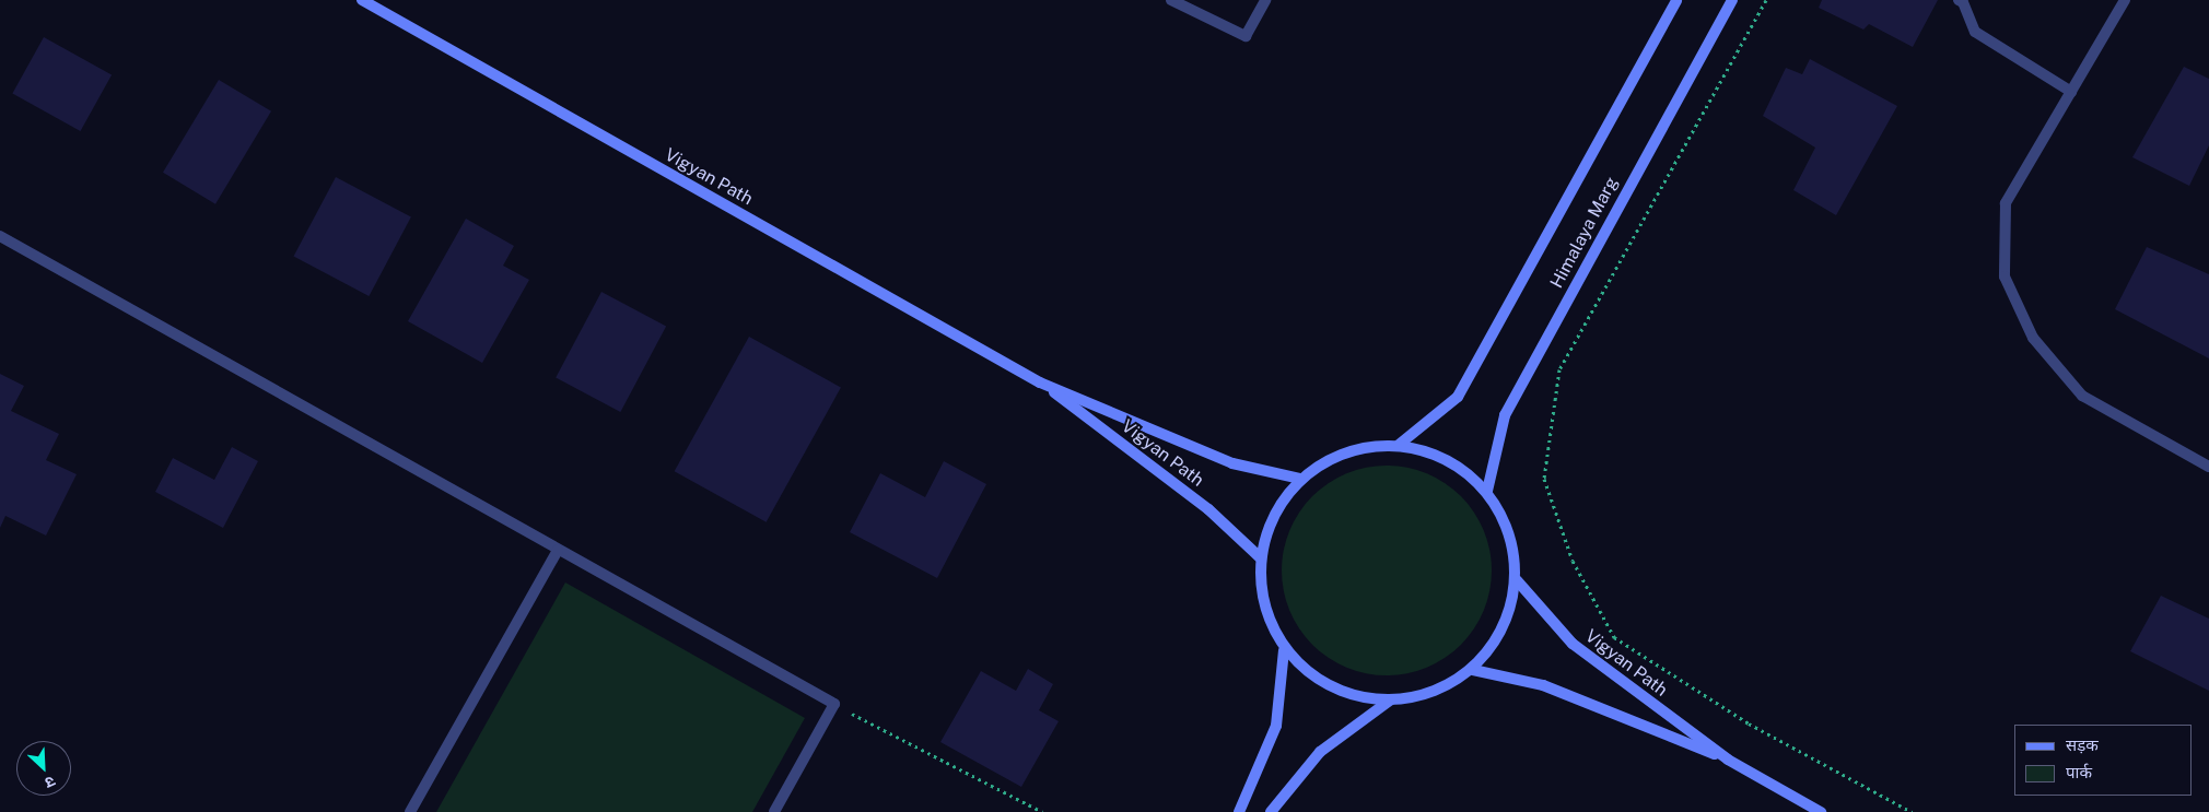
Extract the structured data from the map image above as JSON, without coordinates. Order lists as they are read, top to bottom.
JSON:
{
  "streets": {
    "main road": ["Vigyan Path", "Himalaya Marg"]
  },
  "legend": ["सड़क", "पार्क"],
  "north": "bottom right"
}
